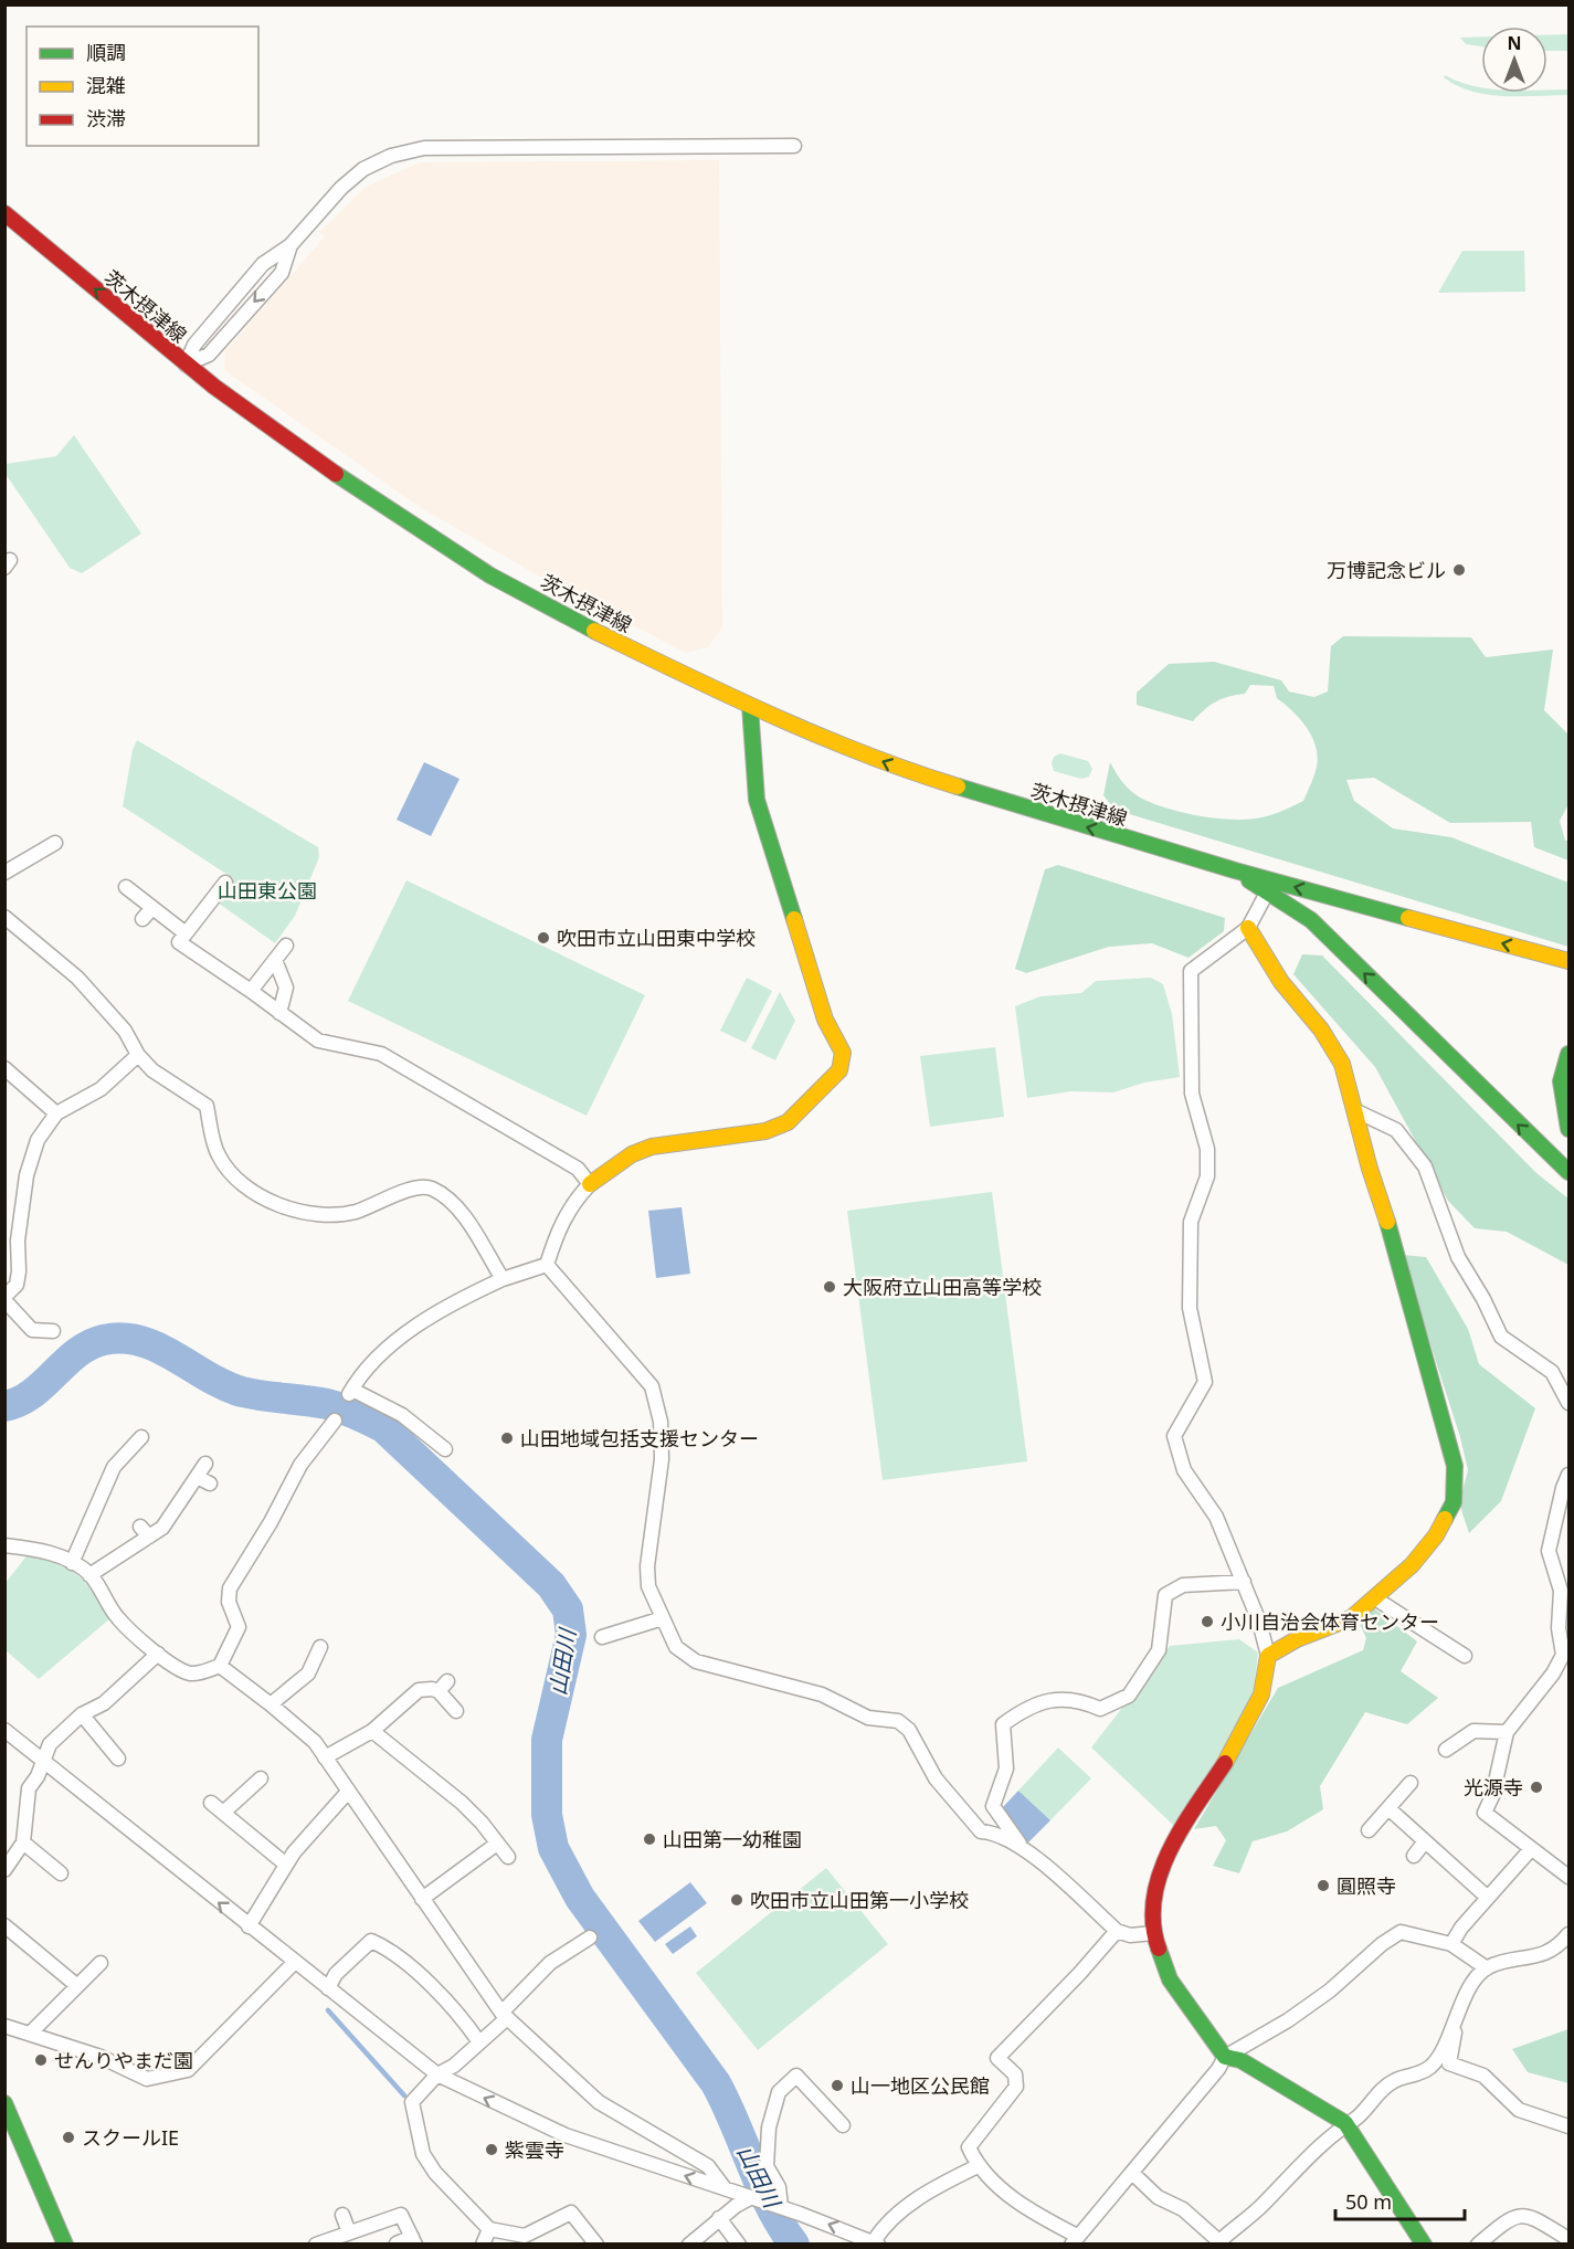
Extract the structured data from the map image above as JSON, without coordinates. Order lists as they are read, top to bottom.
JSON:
{
  "streets": {
    "main road": ["茨木摂津線"]
  },
  "one_way": ["茨木摂津線"],
  "water": ["山田川"],
  "parks": ["山田東公園"],
  "places": [
    "万博記念ビル",
    "吹田市立山田東中学校",
    "大阪府立山田高等学校",
    "山田地域包括支援センター",
    "小川自治会体育センター",
    "光源寺",
    "山田第一幼稚園",
    "圓照寺",
    "吹田市立山田第一小学校",
    "せんりやまだ園",
    "山一地区公民館",
    "スクールIE",
    "紫雲寺"
  ],
  "legend": ["順調", "混雑", "渋滞"],
  "scale_bar": "50 m",
  "north": "top"
}
